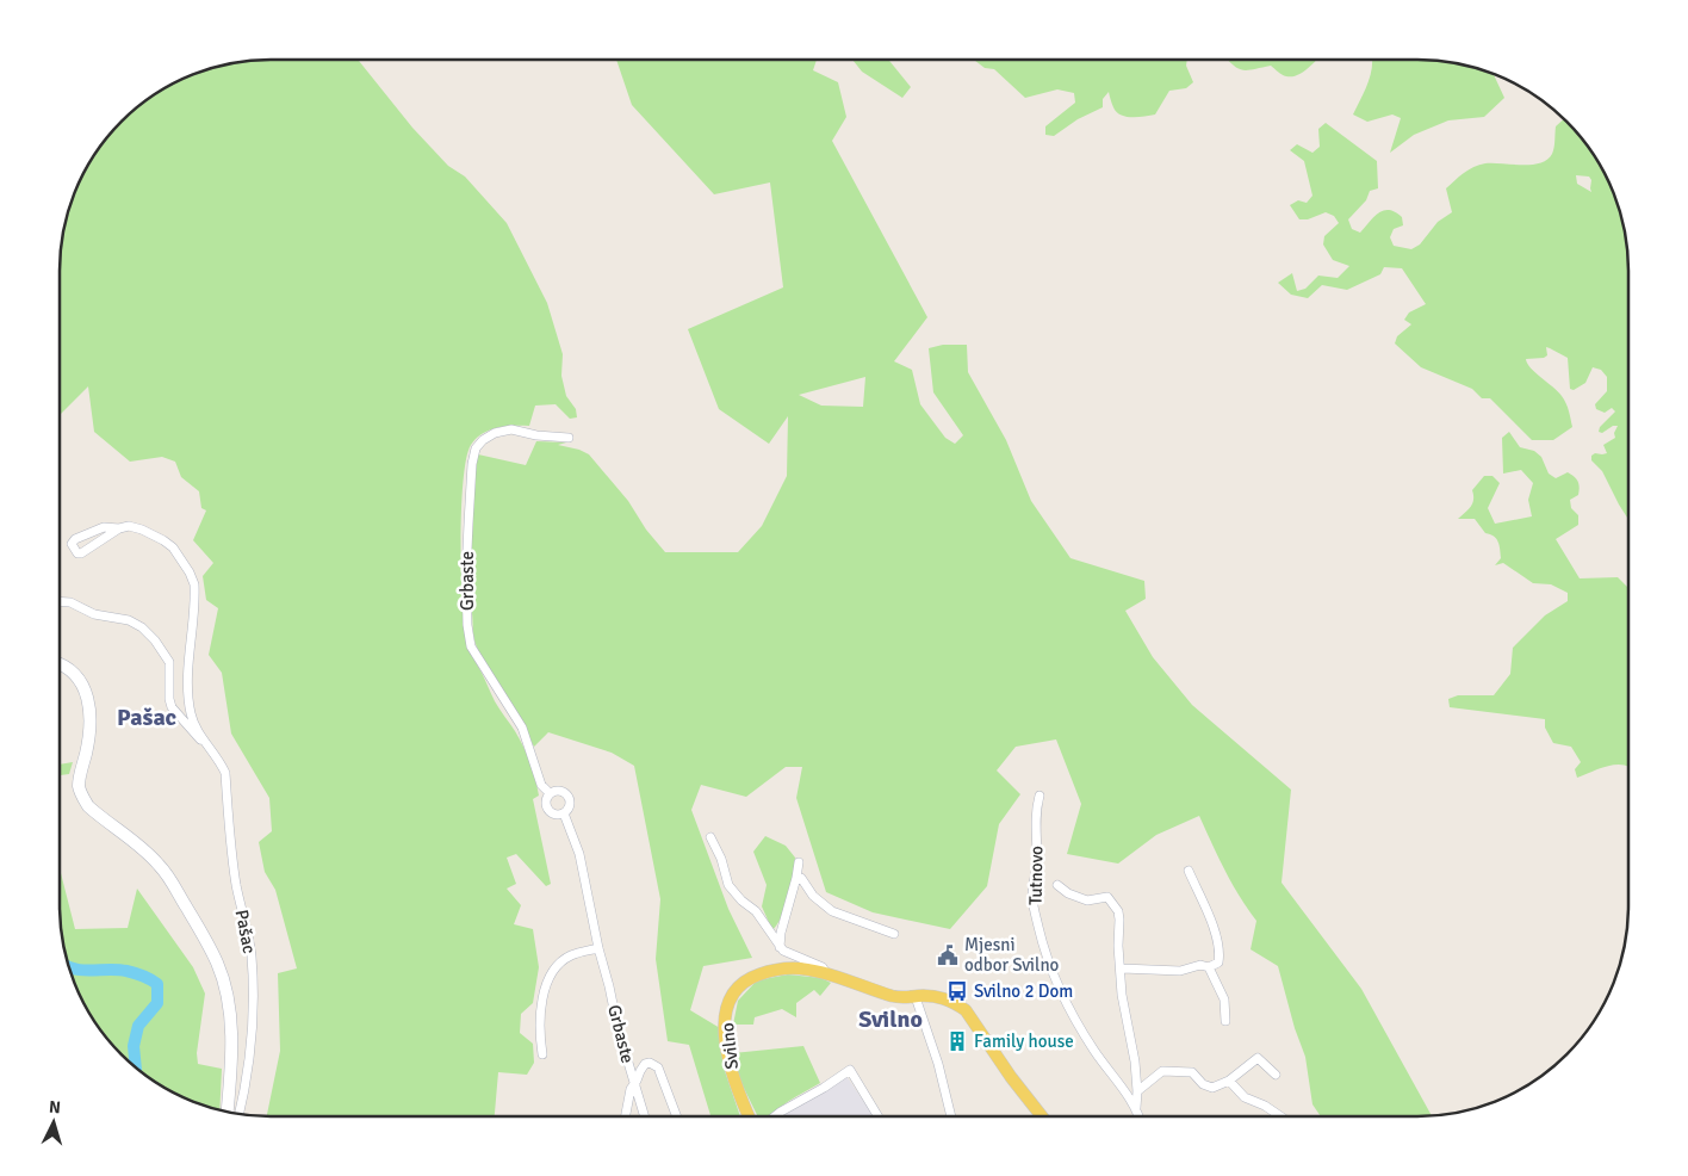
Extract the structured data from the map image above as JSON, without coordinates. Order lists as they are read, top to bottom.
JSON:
{
  "streets": {
    "main road": ["Svilno"],
    "street": ["Grbaste", "Tutnovo", "Pašac"]
  },
  "districts": ["Pašac", "Svilno"],
  "places": {
    "public building": ["Mjesni odbor Svilno"],
    "bus stop": ["Svilno 2 Dom"],
    "building": ["Family house"]
  },
  "north": "top"
}
